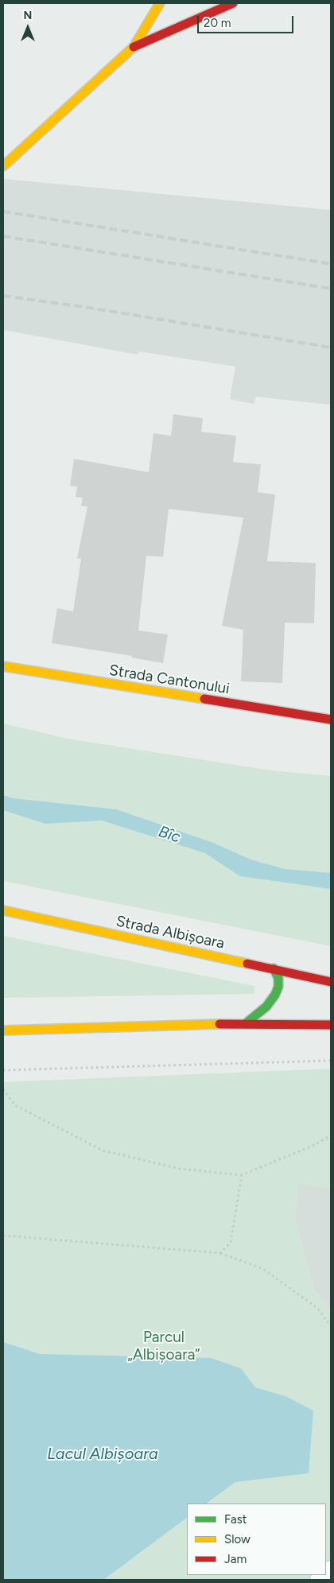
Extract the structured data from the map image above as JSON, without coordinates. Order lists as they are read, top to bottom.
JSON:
{
  "streets": {
    "main road": ["Strada Cantonului", "Strada Albișoara"]
  },
  "water": ["Bîc", "Lacul Albișoara"],
  "parks": ["Parcul „Albișoara”"],
  "legend": ["Fast", "Slow", "Jam"],
  "scale_bar": "20 m",
  "north": "top"
}
